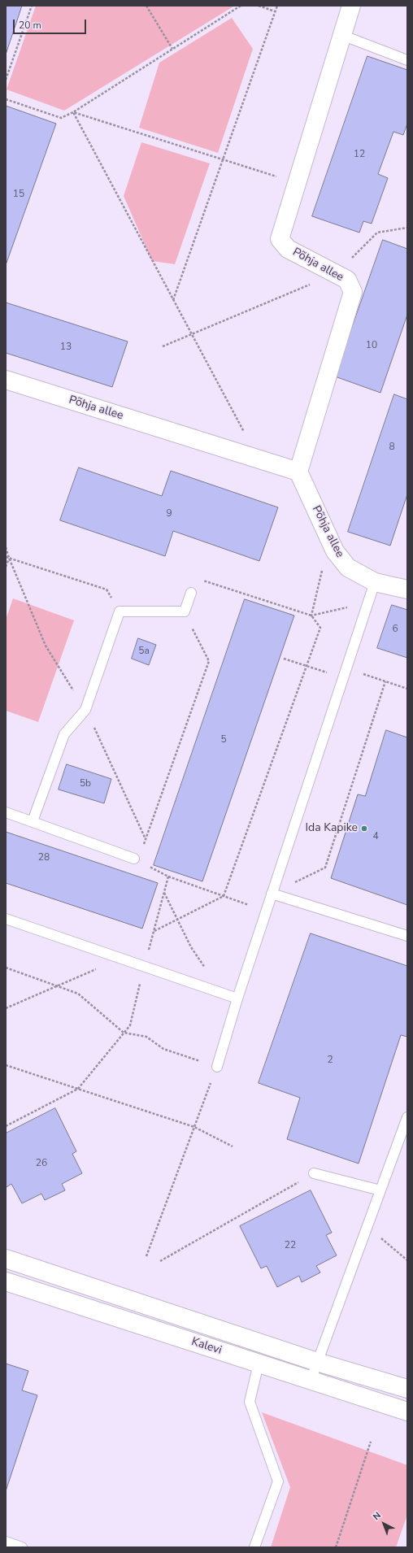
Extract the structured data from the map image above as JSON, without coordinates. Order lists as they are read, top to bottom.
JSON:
{
  "streets": {
    "street": ["Põhja allee", "Kalevi"]
  },
  "places": ["Ida Kapike"],
  "house_numbers": [
    "12",
    "15",
    "10",
    "13",
    "8",
    "9",
    "6",
    "5a",
    "5",
    "5b",
    "4",
    "28",
    "2",
    "26",
    "22"
  ],
  "scale_bar": "20 m",
  "north": "top left"
}
